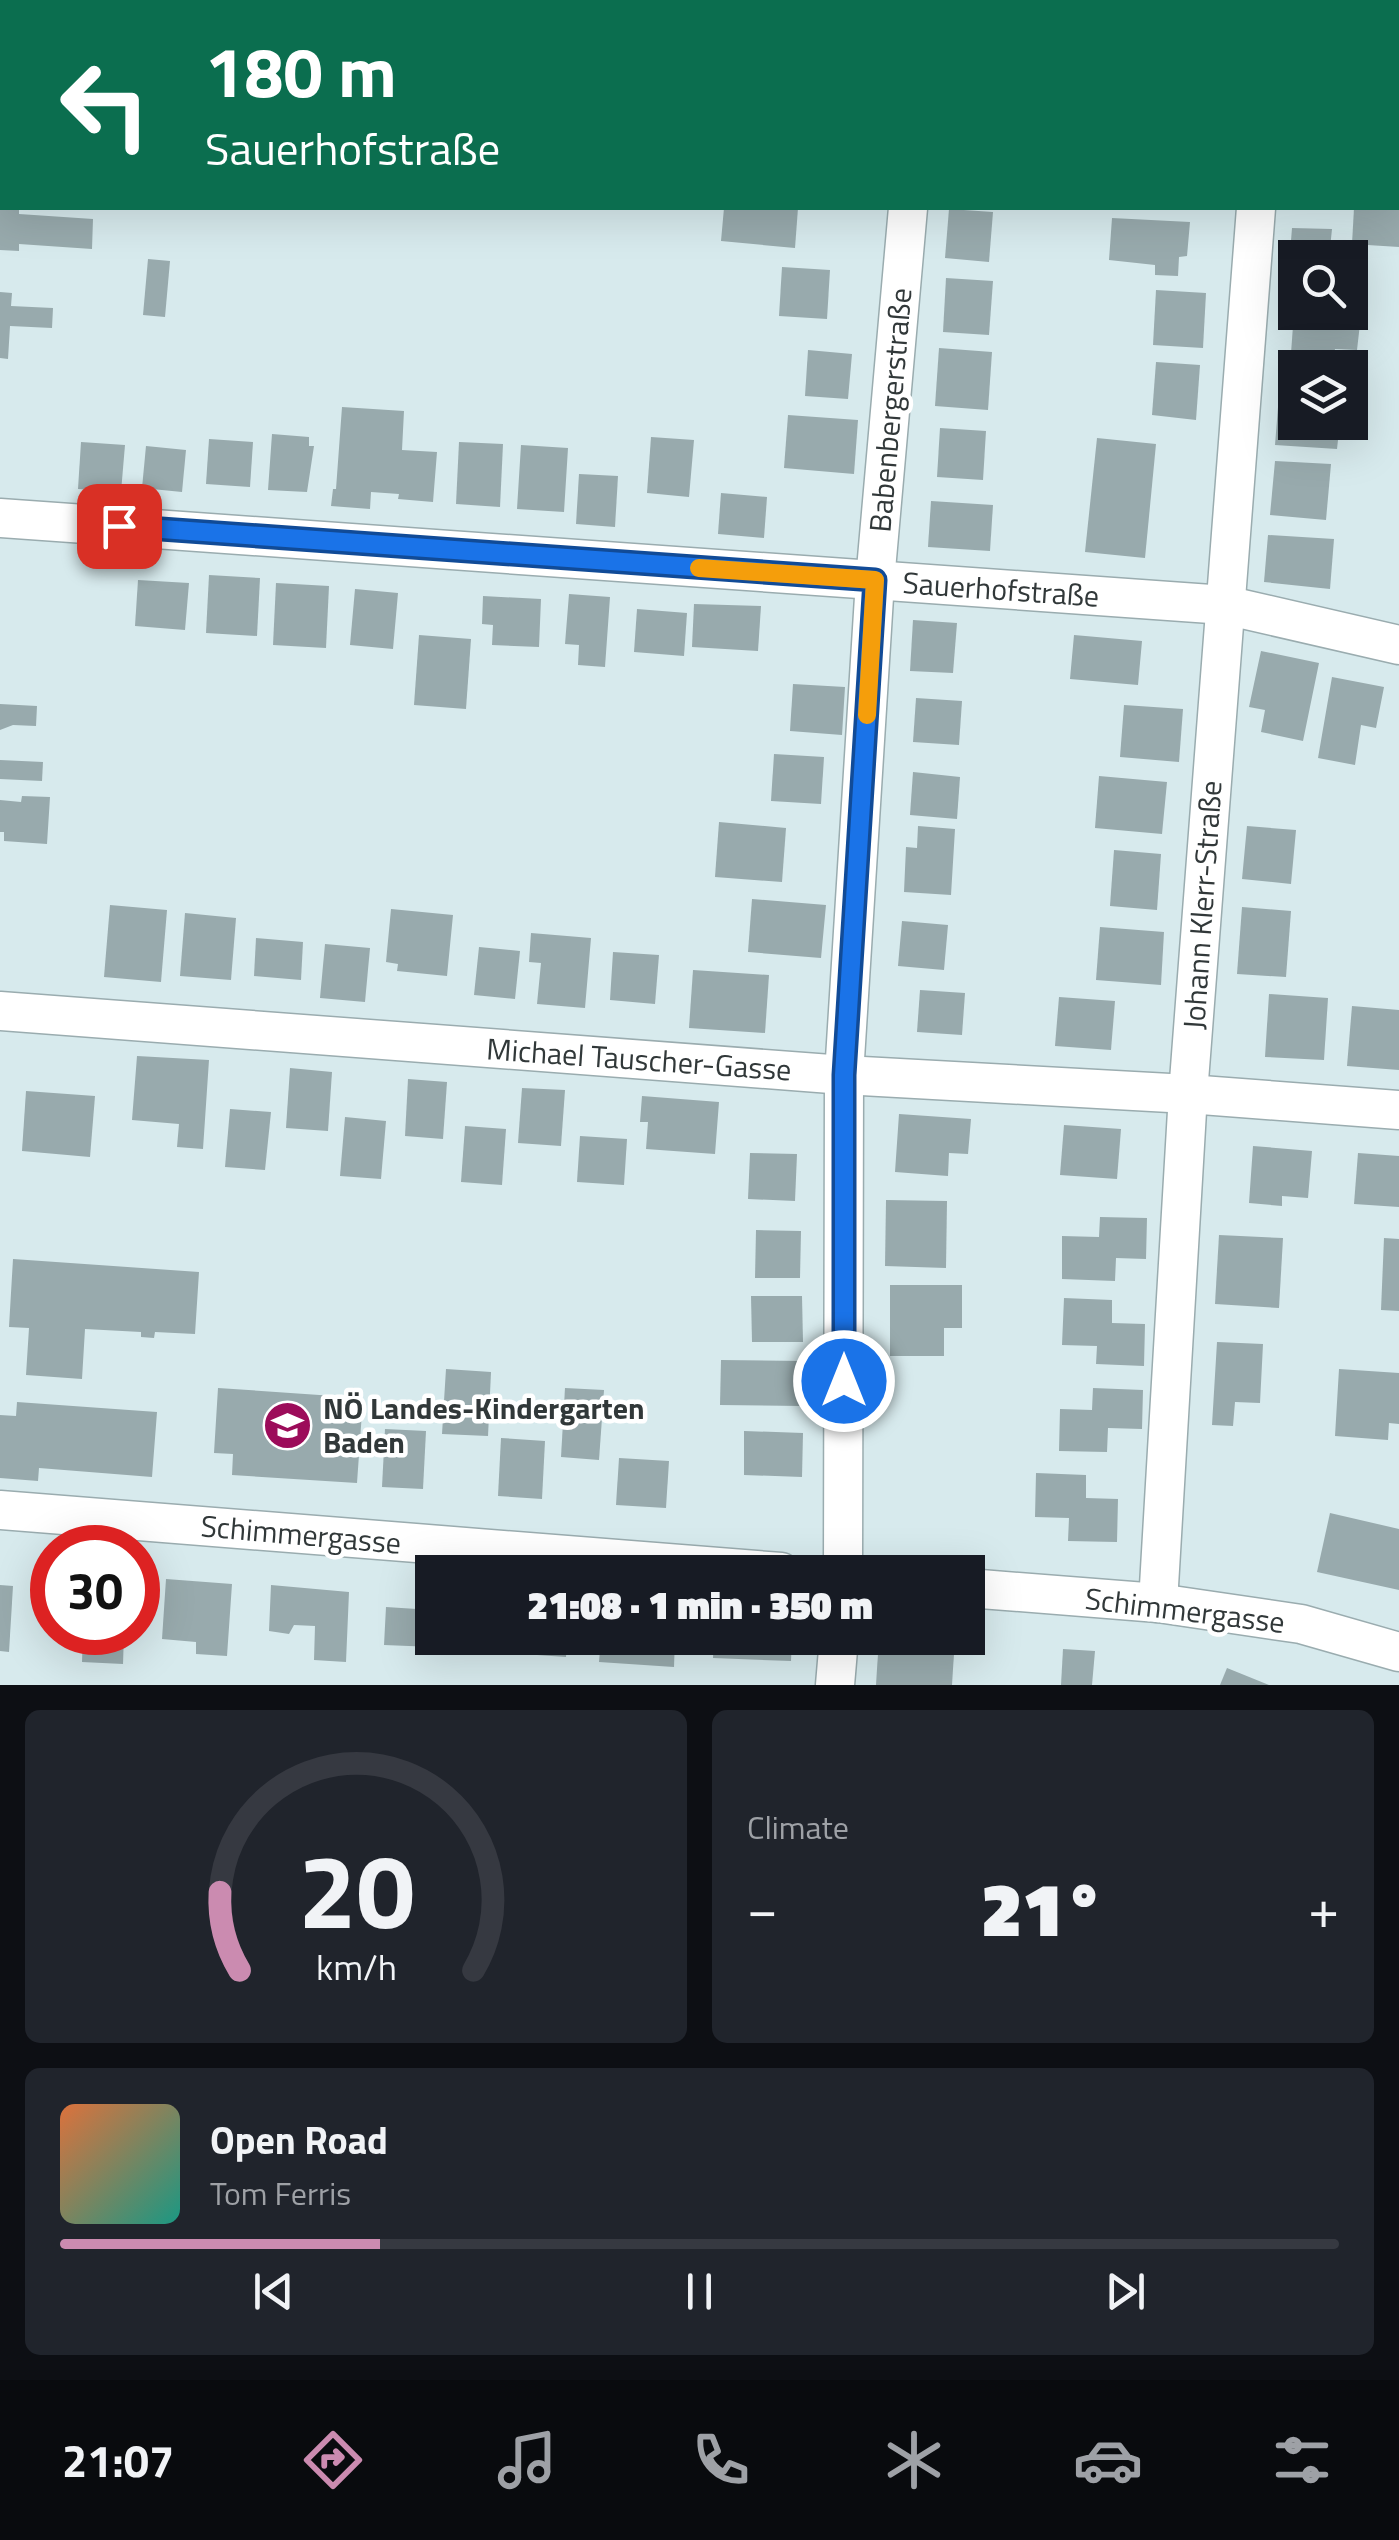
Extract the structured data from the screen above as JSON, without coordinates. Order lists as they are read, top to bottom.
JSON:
{
  "streets": {
    "street": [
      "Babenbergerstraße",
      "Sauerhofstraße",
      "Johann Klerr-Straße",
      "Michael Tauscher-Gasse",
      "Schimmergasse"
    ]
  },
  "crossings": [
    ["Babenbergerstraße", "Sauerhofstraße"],
    ["Babenbergerstraße", "Michael Tauscher-Gasse"],
    ["Sauerhofstraße", "Johann Klerr-Straße"],
    ["Johann Klerr-Straße", "Michael Tauscher-Gasse"],
    ["Johann Klerr-Straße", "Schimmergasse"]
  ],
  "places": {
    "school or university": ["NÖ Landes-Kindergarten Baden"]
  },
  "page": {
    "turn": ["180 m", "Sauerhofstraße"],
    "limit": "30",
    "trip": "21:08 · 1 min · 350 m",
    "tile": "Climate",
    "heat": ["−", "21°", "+"],
    "song": ["Open Road", "Tom Ferris"],
    "tabs": "21:07",
    "gauge": ["20", "km/h"]
  }
}
